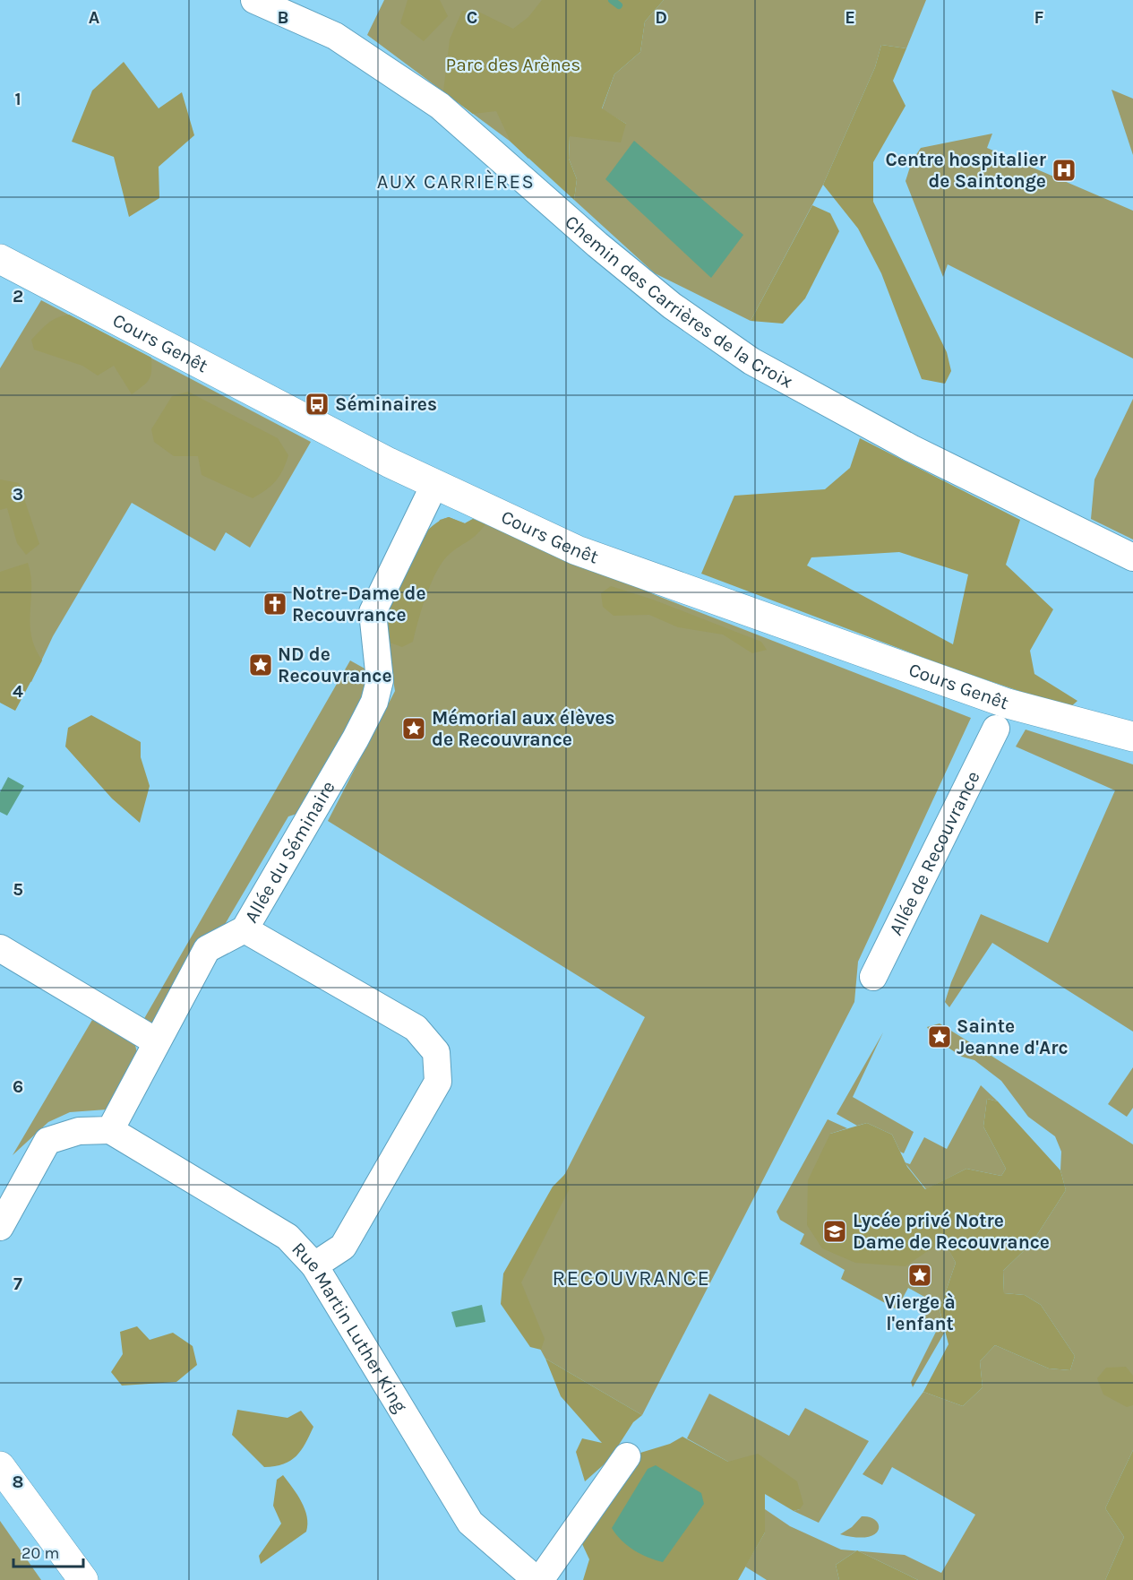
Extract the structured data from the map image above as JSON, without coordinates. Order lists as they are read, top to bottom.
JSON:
{
  "streets": {
    "main road": ["Cours Genêt"],
    "street": [
      "Chemin des Carrières de la Croix",
      "Allée du Séminaire",
      "Allée de Recouvrance",
      "Rue Martin Luther King"
    ]
  },
  "crossings": [
    ["Cours Genêt", "Allée du Séminaire"],
    ["Allée du Séminaire", "Rue Martin Luther King"]
  ],
  "districts": ["AUX CARRIÈRES", "RECOUVRANCE"],
  "parks": ["Parc des Arènes"],
  "places": {
    "hospital": ["Centre hospitalier de Saintonge"],
    "bus stop": ["Séminaires"],
    "church": ["Notre-Dame de Recouvrance"],
    "place": [
      "ND de Recouvrance",
      "Mémorial aux élèves de Recouvrance",
      "Sainte Jeanne d'Arc",
      "Vierge à l'enfant"
    ],
    "school or university": ["Lycée privé Notre Dame de Recouvrance"]
  },
  "scale_bar": "20 m",
  "grid": {
    "columns": [
      "A",
      "B",
      "C",
      "D",
      "E",
      "F"
    ],
    "rows": [
      "1",
      "2",
      "3",
      "4",
      "5",
      "6",
      "7",
      "8"
    ]
  }
}
